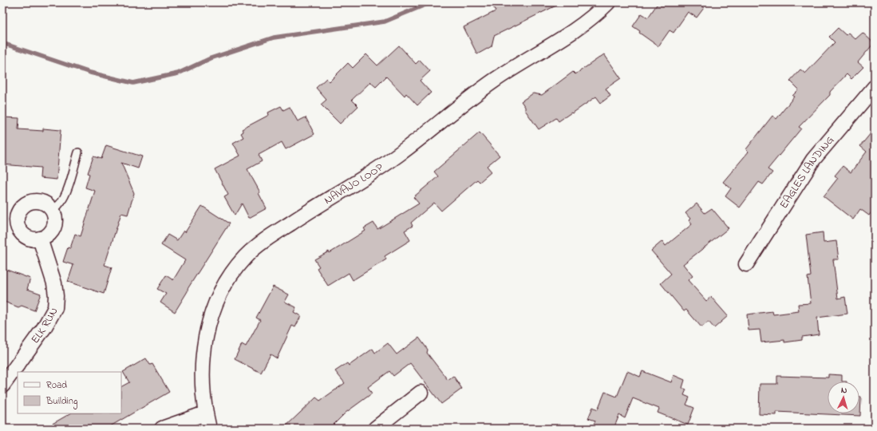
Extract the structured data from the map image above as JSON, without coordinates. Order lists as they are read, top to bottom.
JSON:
{
  "streets": {
    "street": ["EAGLES LANDING", "NAVAJO LOOP", "ELK RUN"]
  },
  "legend": ["Road", "Building"],
  "north": "top"
}
